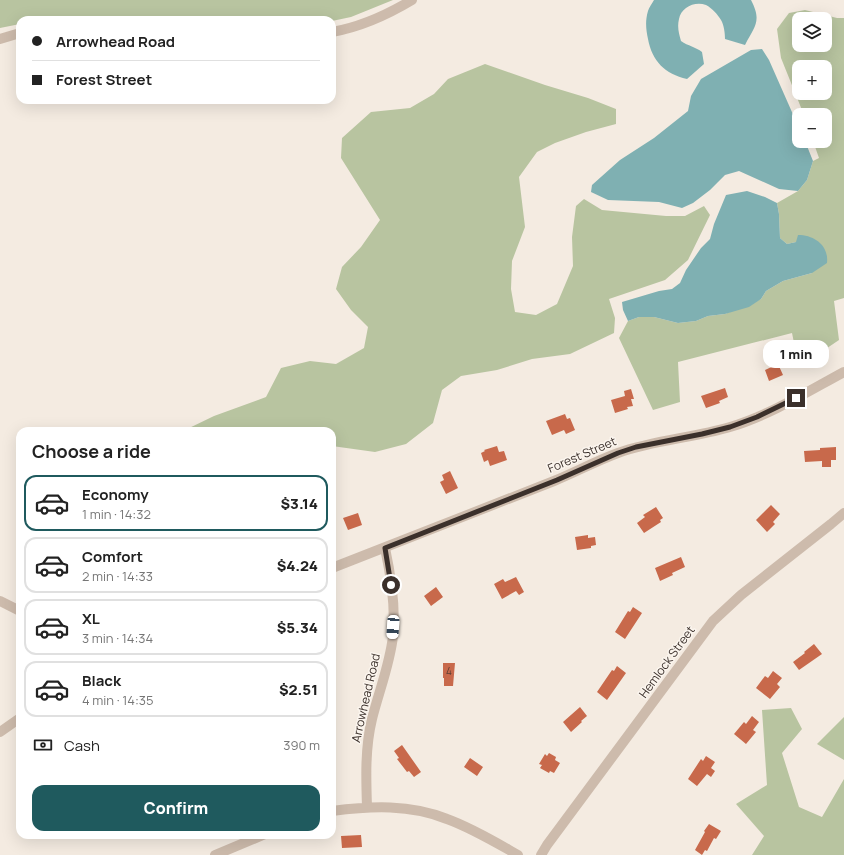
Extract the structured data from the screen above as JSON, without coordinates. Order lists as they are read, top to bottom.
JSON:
{
  "streets": {
    "street": ["Forest Street", "Hemlock Street", "Arrowhead Road"]
  },
  "crossings": [
    ["Forest Street", "Arrowhead Road"]
  ],
  "house_numbers": ["4"],
  "page": {
    "map_buttons": ["+", "−"],
    "banner": ["Arrowhead Road", "Forest Street"],
    "bubble": "1 min",
    "heading": "Choose a ride",
    "list": [
      {
        "name": "Economy",
        "note": "1 min · 14:32",
        "value": "$3.14"
      },
      {
        "name": "Comfort",
        "note": "2 min · 14:33",
        "value": "$4.24"
      },
      {
        "name": "XL",
        "note": "3 min · 14:34",
        "value": "$5.34"
      },
      {
        "name": "Black",
        "note": "4 min · 14:35",
        "value": "$2.51"
      }
    ],
    "pay": ["Cash", "390 m"],
    "buttons": "Confirm"
  }
}
